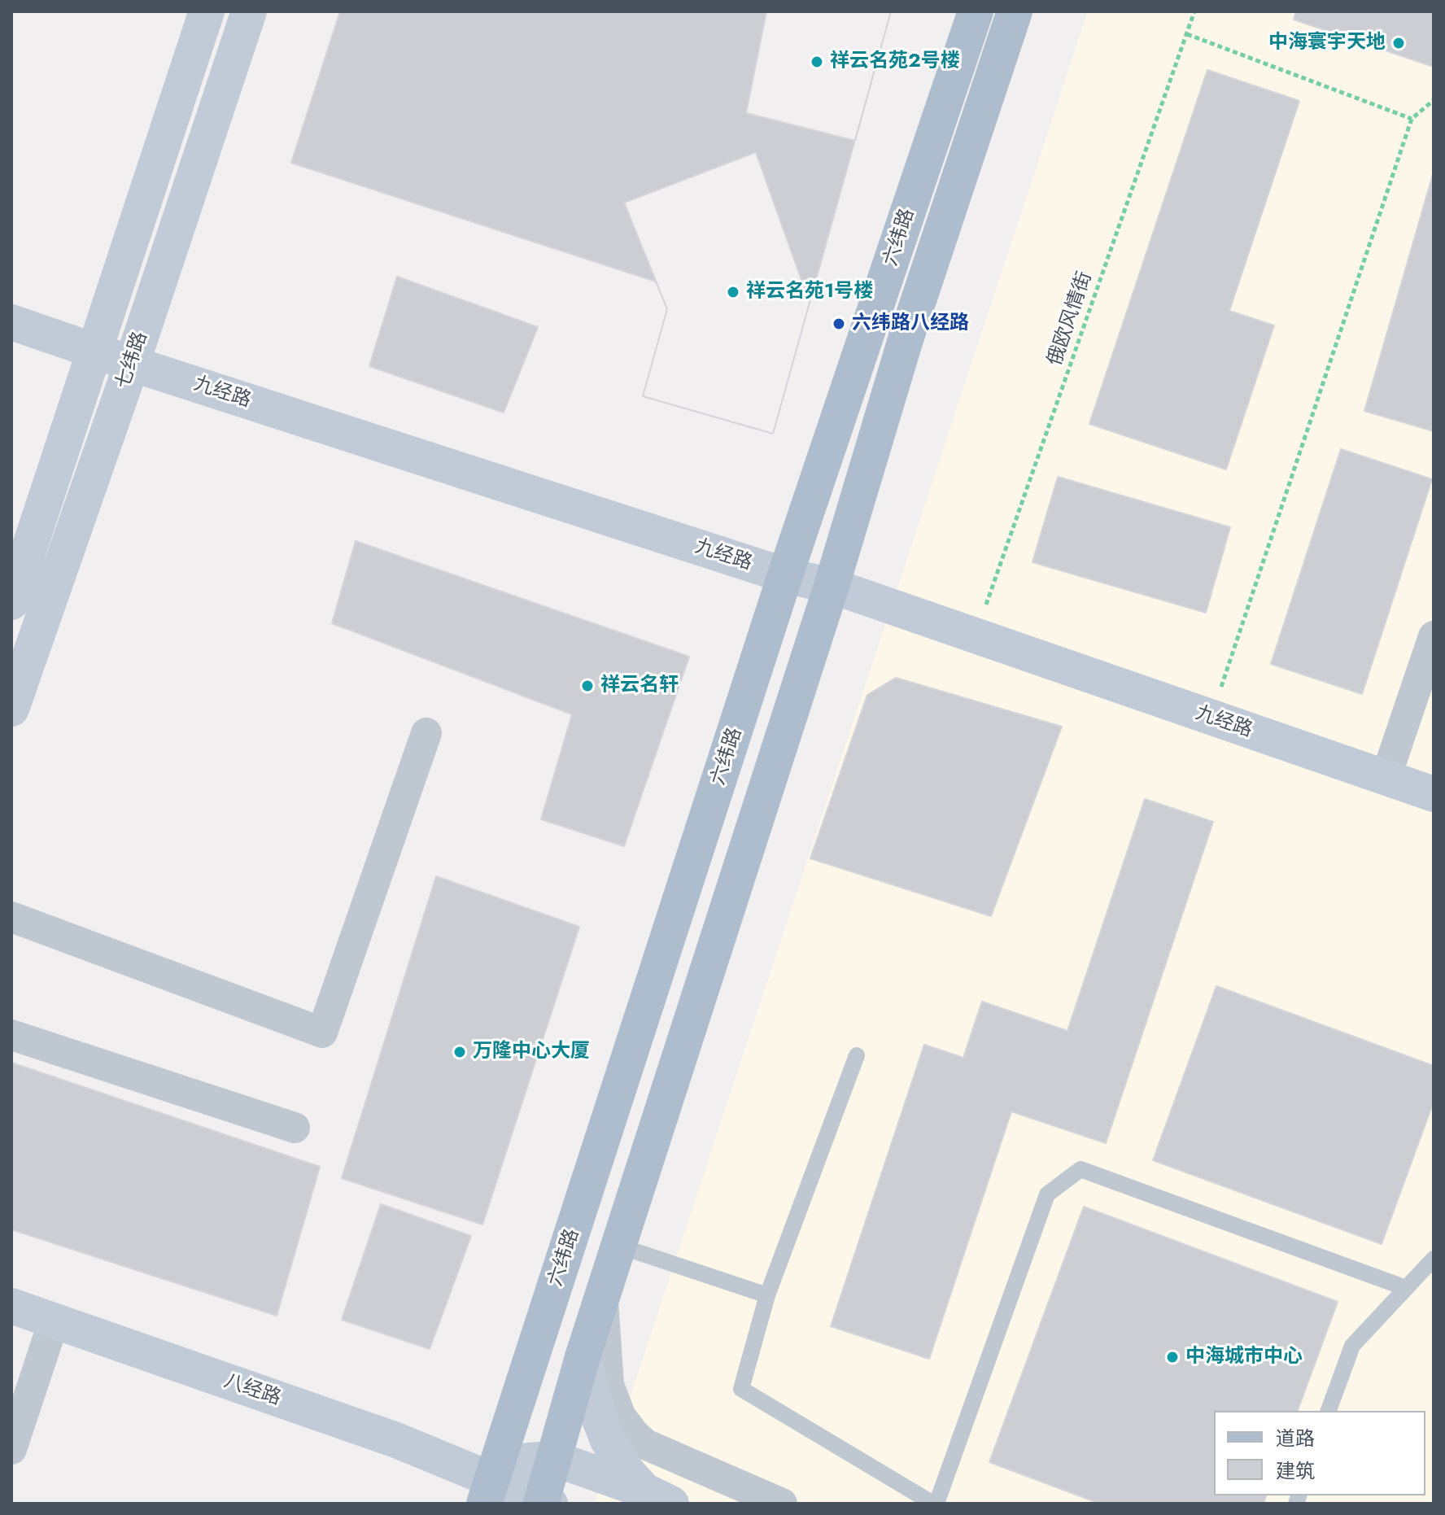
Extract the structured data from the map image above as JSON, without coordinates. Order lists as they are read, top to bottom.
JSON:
{
  "streets": {
    "main road": ["六纬路"],
    "street": ["七纬路", "九经路", "八经路"],
    "path": ["俄欧风情街"]
  },
  "crossings": [
    ["六纬路", "九经路"],
    ["六纬路", "八经路"],
    ["俄欧风情街", "九经路"],
    ["七纬路", "九经路"]
  ],
  "places": [
    "中海寰宇天地",
    "祥云名苑2号楼",
    "祥云名苑1号楼",
    "六纬路八经路",
    "祥云名轩",
    "万隆中心大厦",
    "中海城市中心"
  ],
  "legend": ["道路", "建筑"]
}
